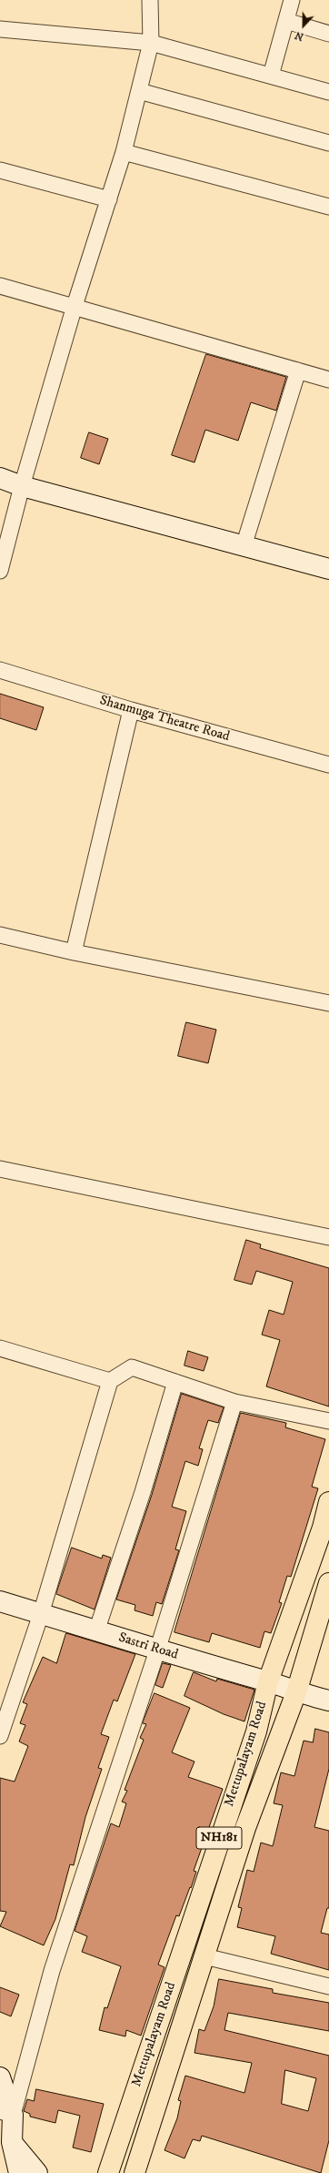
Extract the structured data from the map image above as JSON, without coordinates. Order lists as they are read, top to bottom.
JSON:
{
  "streets": {
    "highway": ["Mettupalayam Road", "NH181"],
    "main road": ["Sastri Road"],
    "street": ["Shanmuga Theatre Road"]
  },
  "crossings": [
    ["Sastri Road", "Mettupalayam Road"],
    ["Mettupalayam Road", "NH181"]
  ],
  "north": "bottom"
}
